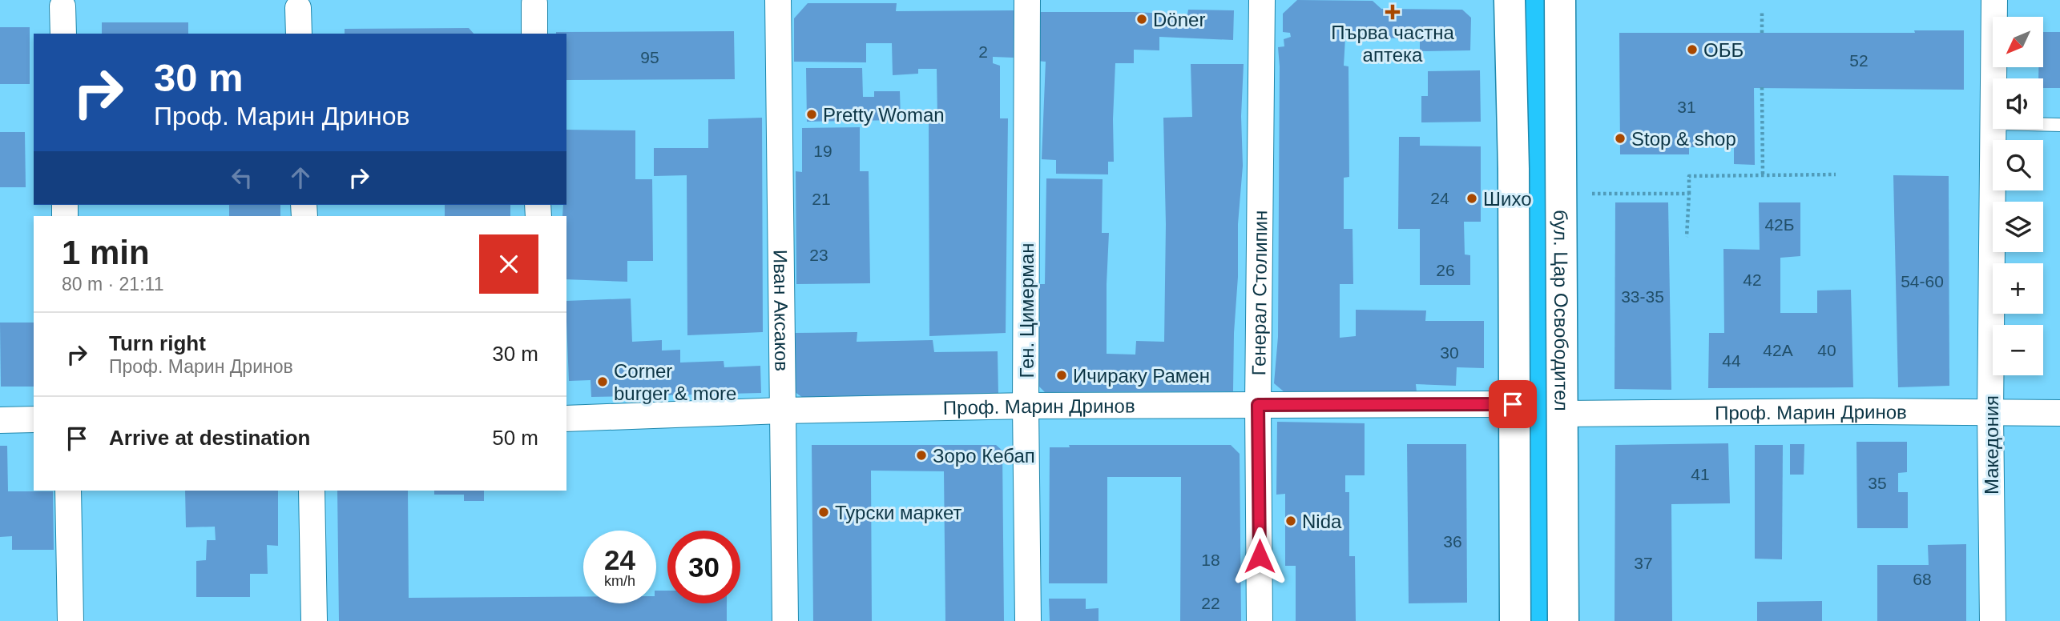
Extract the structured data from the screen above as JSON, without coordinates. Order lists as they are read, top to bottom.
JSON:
{
  "streets": {
    "main road": ["бул. Цар Освободител"],
    "street": [
      "Генерал Столипин",
      "Иван Аксаков",
      "Ген. Цимерман",
      "Проф. Марин Дринов",
      "Македония"
    ]
  },
  "crossings": [
    ["Генерал Столипин", "Проф. Марин Дринов"],
    ["Иван Аксаков", "Проф. Марин Дринов"],
    ["Ген. Цимерман", "Проф. Марин Дринов"],
    ["бул. Цар Освободител", "Проф. Марин Дринов"],
    ["Проф. Марин Дринов", "Македония"]
  ],
  "places": {
    "health": ["Първа частна аптека"],
    "other": [
      "Döner",
      "ОББ",
      "Pretty Woman",
      "Stop & shop",
      "Шихо",
      "Ичираку Рамен",
      "Corner burger & more",
      "Зоро Кебап",
      "Турски маркет",
      "Nida"
    ]
  },
  "house_numbers": [
    "2",
    "95",
    "52",
    "31",
    "19",
    "24",
    "21",
    "42Б",
    "23",
    "26",
    "42",
    "54-60",
    "33-35",
    "42А",
    "40",
    "30",
    "44",
    "41",
    "35",
    "36",
    "18",
    "37",
    "68",
    "22"
  ],
  "north": "bottom left",
  "page": {
    "map_buttons": ["+", "−"],
    "turn": ["30 m", "Проф. Марин Дринов"],
    "heading": ["1 min", "80 m · 21:11"],
    "list": [
      {
        "name": "Turn right",
        "note": "Проф. Марин Дринов",
        "value": "30 m"
      },
      {
        "name": "Arrive at destination",
        "value": "50 m"
      }
    ],
    "speed": "24 km/h",
    "limit": "30"
  }
}
